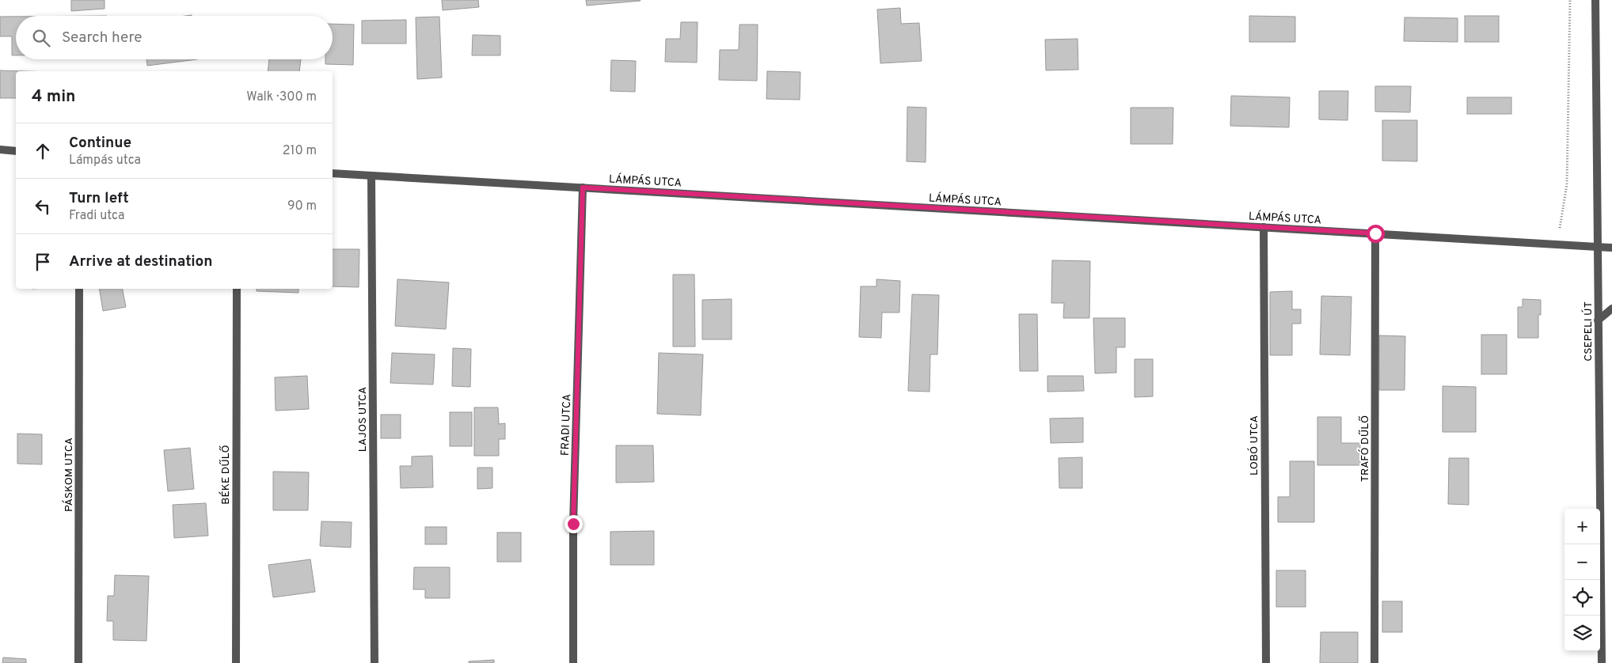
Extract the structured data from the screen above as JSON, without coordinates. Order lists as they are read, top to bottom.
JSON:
{
  "streets": {
    "street": [
      "LÁMPÁS UTCA",
      "CSEPELI ÚT",
      "LAJOS UTCA",
      "FRADI UTCA",
      "LOBÓ UTCA",
      "TRAFÓ DŰLŐ",
      "PÁSKOM UTCA",
      "BÉKE DŰLŐ"
    ]
  },
  "crossings": [
    ["LÁMPÁS UTCA", "CSEPELI ÚT"],
    ["LÁMPÁS UTCA", "LAJOS UTCA"],
    ["LÁMPÁS UTCA", "FRADI UTCA"],
    ["LÁMPÁS UTCA", "LOBÓ UTCA"],
    ["LÁMPÁS UTCA", "TRAFÓ DŰLŐ"]
  ],
  "page": {
    "search": "Search here",
    "heading": ["4 min", "Walk · 300 m"],
    "list": [
      ["Continue", "Lámpás utca", "210 m"],
      ["Turn left", "Fradi utca", "90 m"],
      "Arrive at destination"
    ],
    "map_buttons": ["+", "−"]
  }
}
